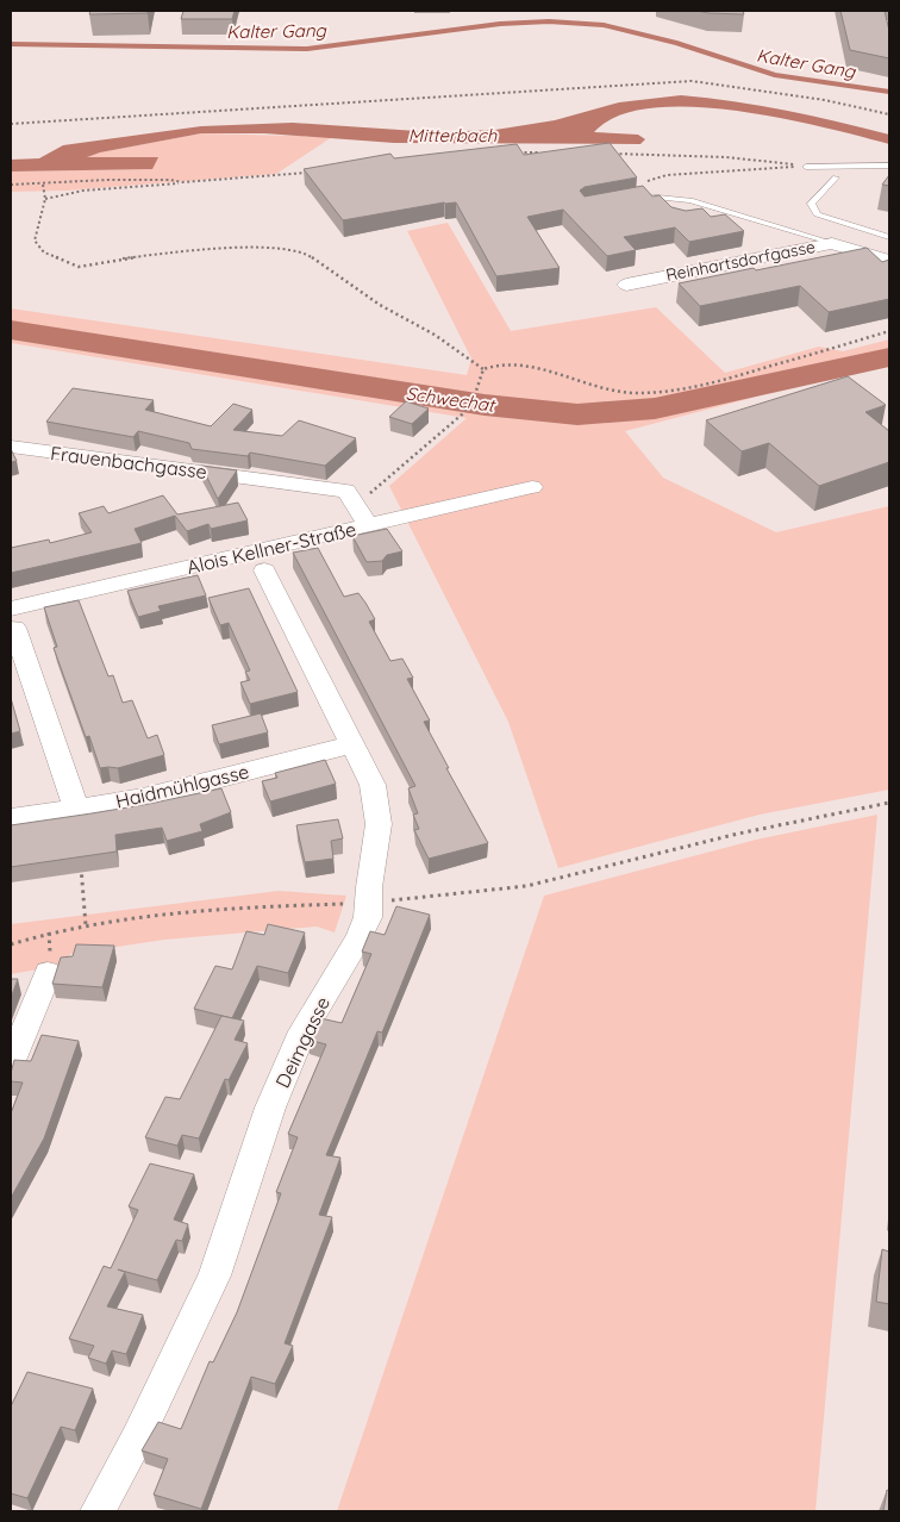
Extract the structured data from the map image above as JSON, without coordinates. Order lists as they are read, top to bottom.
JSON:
{
  "streets": {
    "street": [
      "Reinhartsdorfgasse",
      "Frauenbachgasse",
      "Alois Kellner-Straße",
      "Haidmühlgasse",
      "Deimgasse"
    ]
  },
  "crossings": [
    ["Frauenbachgasse", "Alois Kellner-Straße"],
    ["Haidmühlgasse", "Deimgasse"]
  ],
  "water": ["Kalter Gang", "Mitterbach", "Schwechat"]
}
